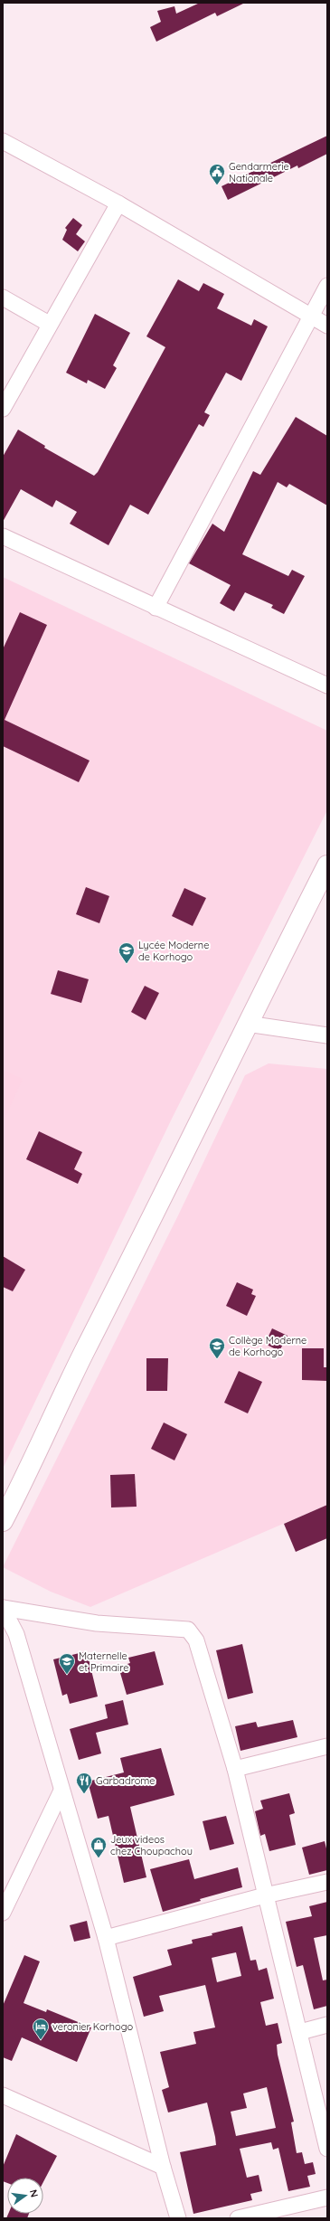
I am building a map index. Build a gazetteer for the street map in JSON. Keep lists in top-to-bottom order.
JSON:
{
  "places": {
    "public building": ["Gendarmerie Nationale"],
    "school or university": ["Lycée Moderne de Korhogo", "Collège Moderne de Korhogo", "Maternelle et Primaire"],
    "restaurant": ["Garbadrome"],
    "shop": ["Jeux videos chez Choupachou"],
    "hotel": ["veronier Korhogo"]
  },
  "north": "right"
}
